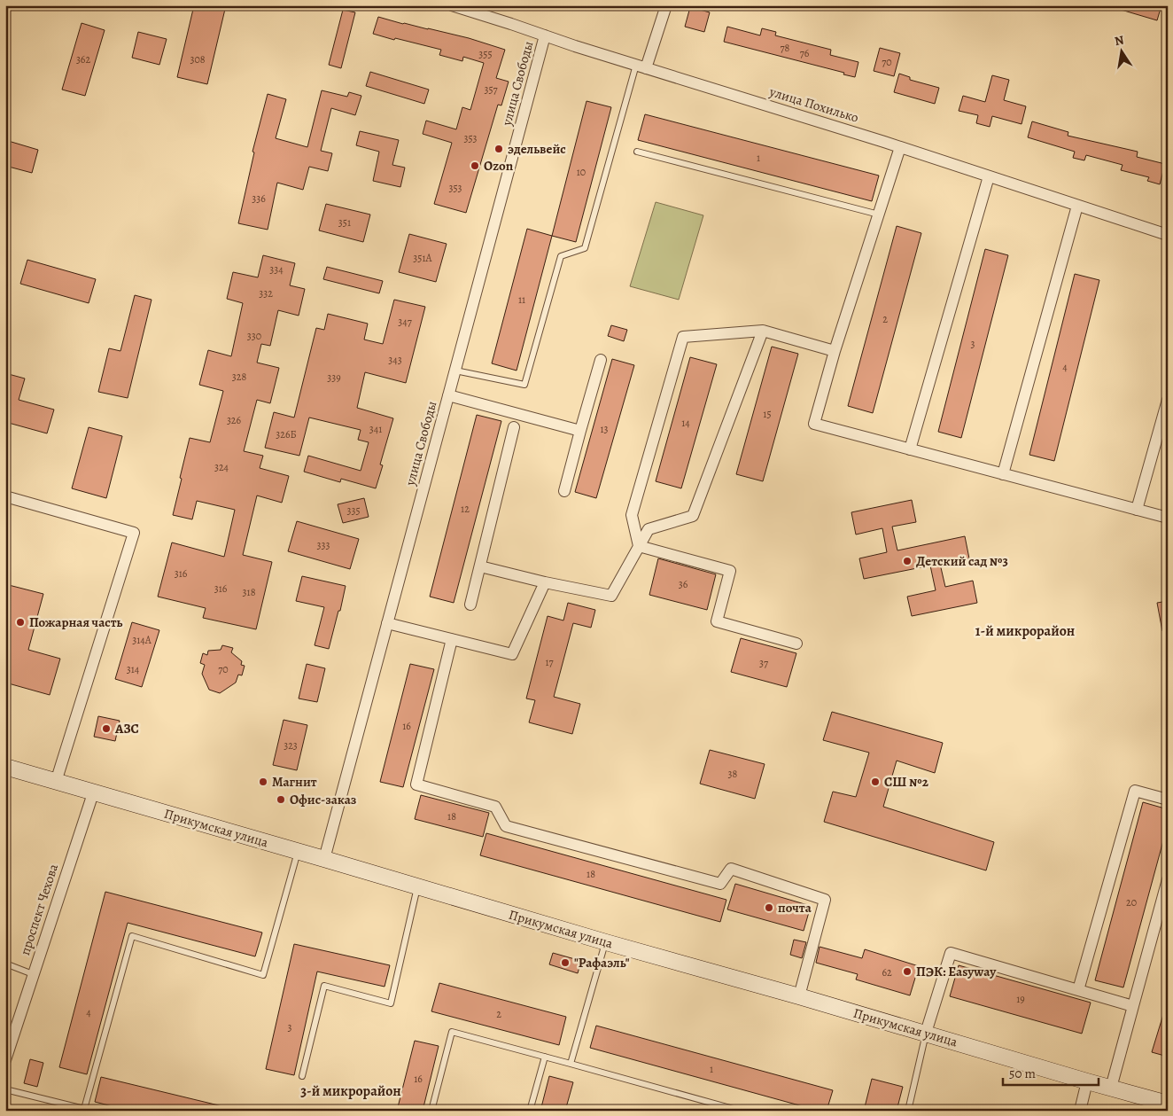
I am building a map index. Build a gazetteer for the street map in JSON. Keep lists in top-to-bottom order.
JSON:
{
  "streets": {
    "main road": ["Прикумская улица"],
    "street": ["улица Свободы", "улица Похилько", "проспект Чехова"]
  },
  "crossings": [
    ["улица Свободы", "улица Похилько"],
    ["улица Свободы", "Прикумская улица"],
    ["Прикумская улица", "проспект Чехова"]
  ],
  "districts": ["1-й микрорайон", "3-й микрорайон"],
  "places": [
    "эдельвейс",
    "Ozon",
    "Детский сад №3",
    "Пожарная часть",
    "АЗС",
    "Магнит",
    "СШ №2",
    "Офис-заказ",
    "почта",
    "\"Рафаэль\"",
    "ПЭК: Easyway"
  ],
  "house_numbers": [
    "78",
    "76",
    "355",
    "362",
    "308",
    "70",
    "357",
    "353",
    "1",
    "10",
    "353",
    "336",
    "351",
    "351А",
    "334",
    "332",
    "11",
    "2",
    "347",
    "330",
    "3",
    "343",
    "4",
    "328",
    "339",
    "15",
    "326",
    "14",
    "341",
    "13",
    "326Б",
    "324",
    "12",
    "335",
    "333",
    "316",
    "36",
    "316",
    "318",
    "314А",
    "17",
    "37",
    "314",
    "70",
    "16",
    "323",
    "38",
    "18",
    "18",
    "20",
    "62",
    "19",
    "4",
    "2",
    "3",
    "1",
    "16"
  ],
  "scale_bar": "50 m",
  "north": "top"
}
